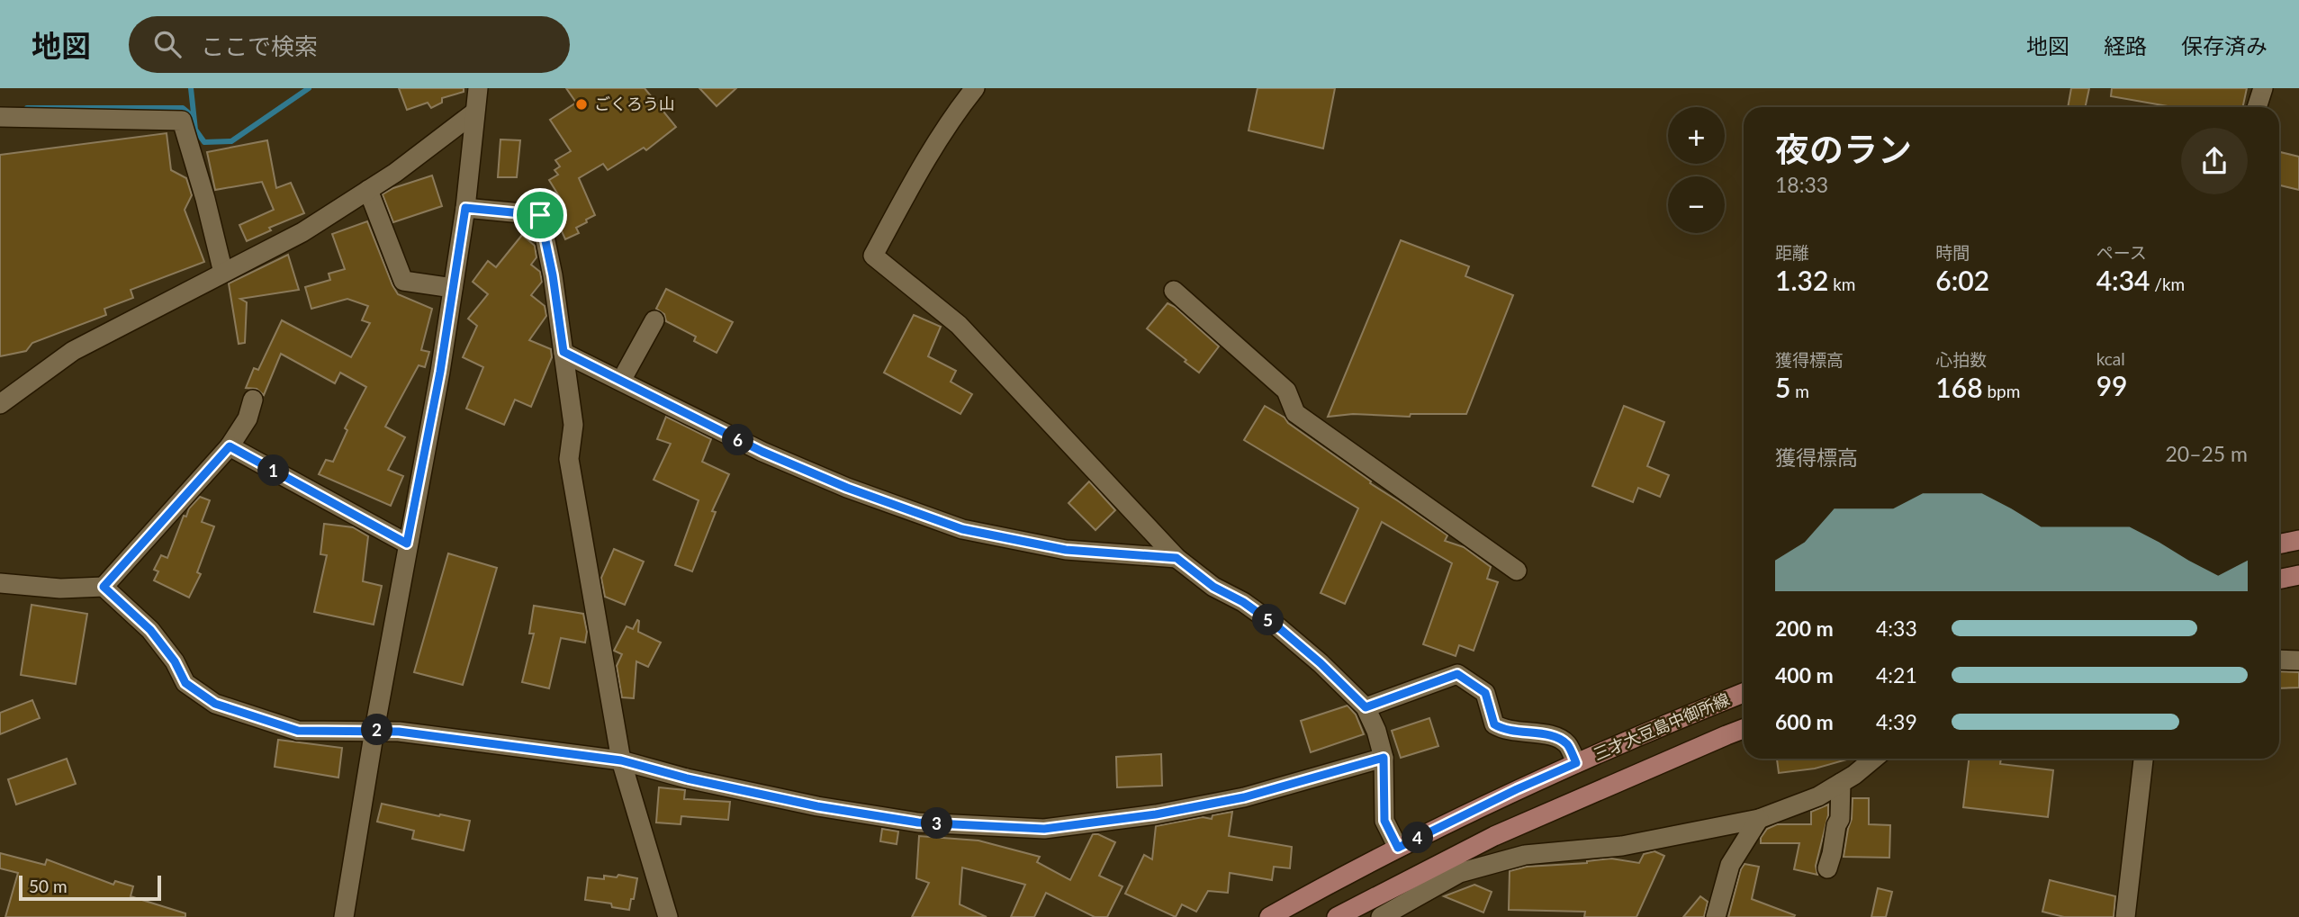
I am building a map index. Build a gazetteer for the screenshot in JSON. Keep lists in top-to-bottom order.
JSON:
{
  "streets": {
    "main road": ["三才大豆島中御所線"]
  },
  "places": ["ごくろう山"],
  "scale_bar": "50 m",
  "page": {
    "header": "地図",
    "search": "ここで検索",
    "nav": ["地図", "経路", "保存済み"],
    "map_buttons": ["+", "−"],
    "heading": ["夜のラン", "18:33"],
    "stats": [
      ["距離", "1.32 km"],
      ["時間", "6:02"],
      ["ペース", "4:34 /km"],
      ["獲得標高", "5 m"],
      ["心拍数", "168 bpm"],
      ["kcal", "99"]
    ],
    "pins": [
      "6",
      "1",
      "5",
      "2",
      "3",
      "4"
    ],
    "chart": ["獲得標高", "20–25 m"],
    "list": [
      {
        "name": "200 m",
        "note": "4:33"
      },
      {
        "name": "400 m",
        "note": "4:21"
      },
      {
        "name": "600 m",
        "note": "4:39"
      }
    ],
    "scale": "50 m"
  }
}
